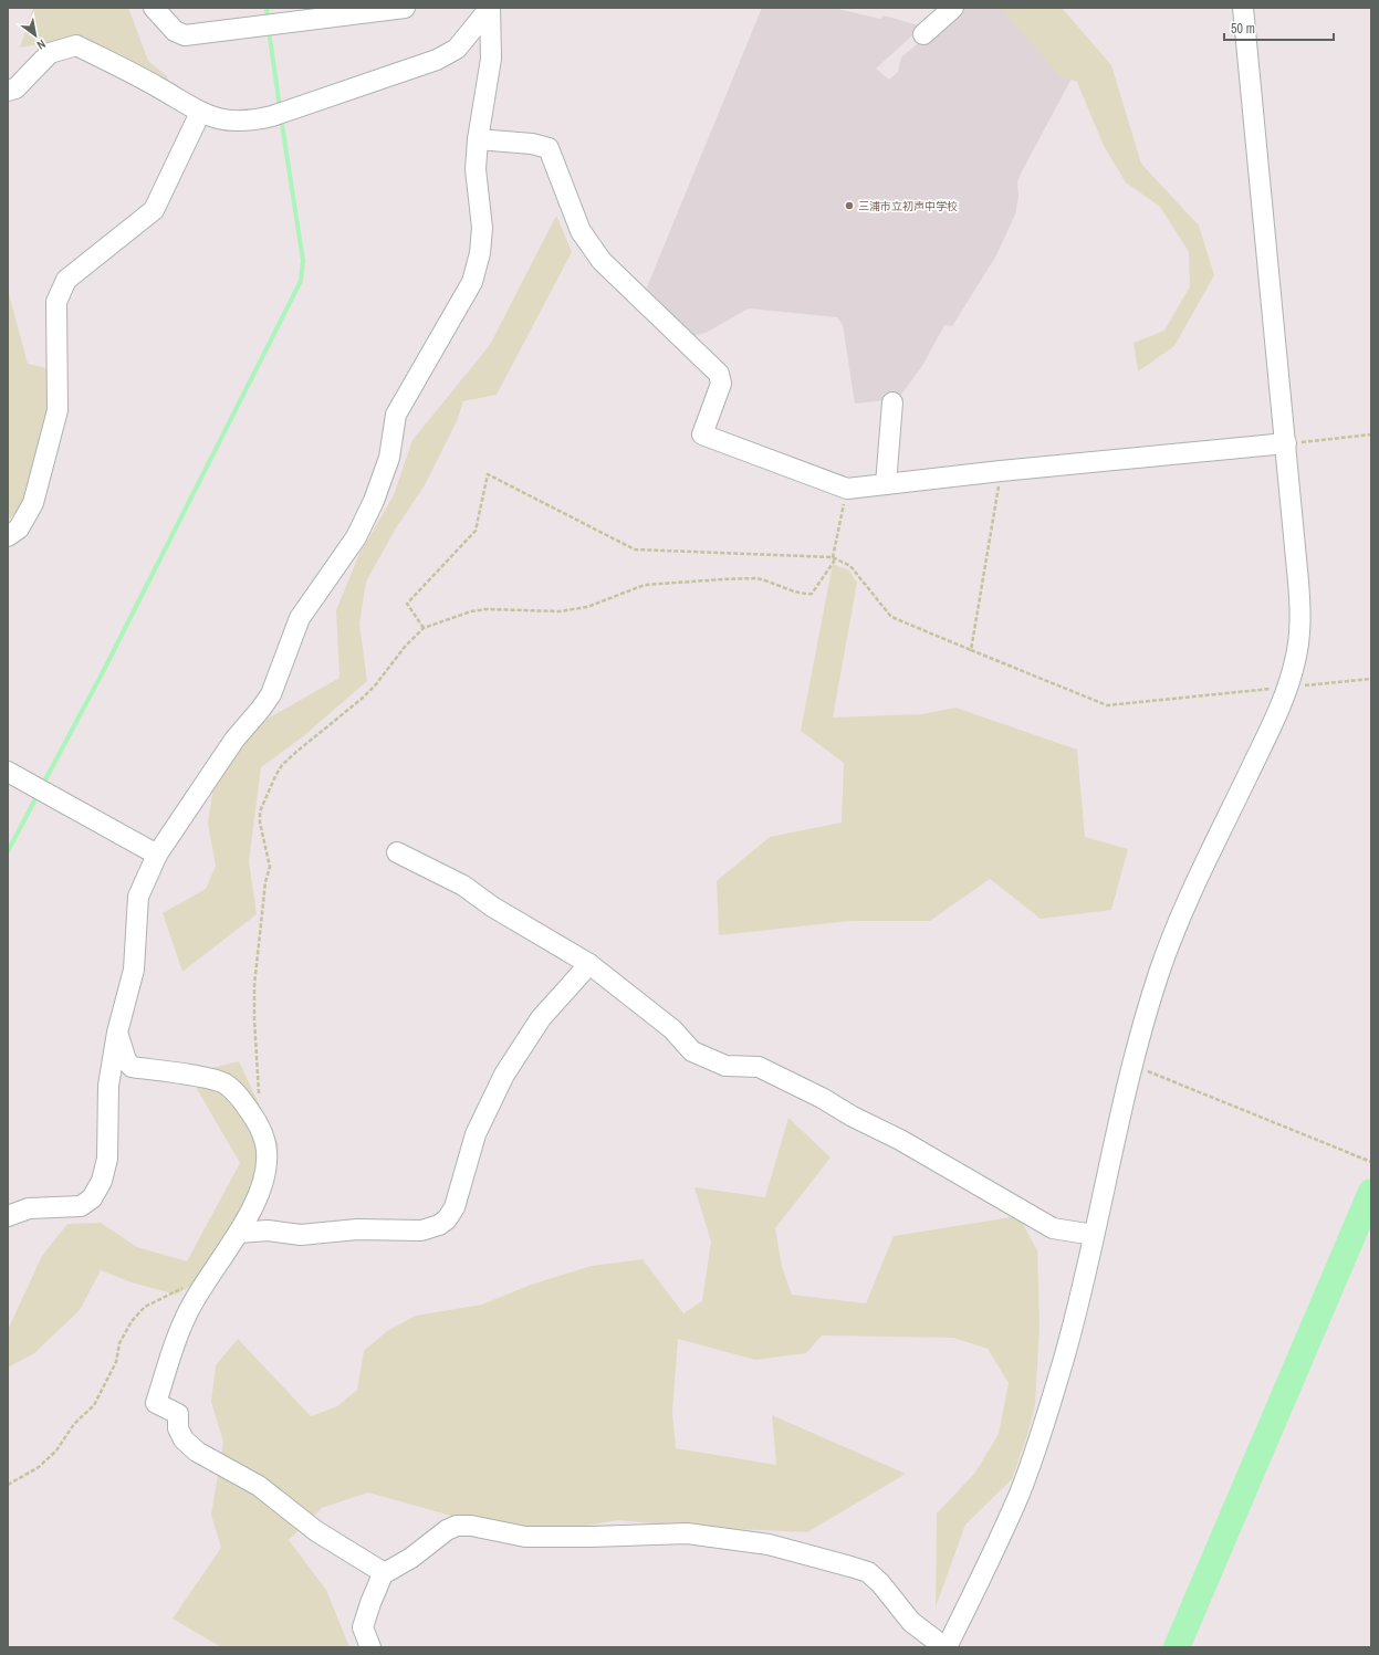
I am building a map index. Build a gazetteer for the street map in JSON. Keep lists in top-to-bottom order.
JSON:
{
  "places": ["三浦市立初声中学校"],
  "scale_bar": "50 m",
  "north": "bottom right"
}
